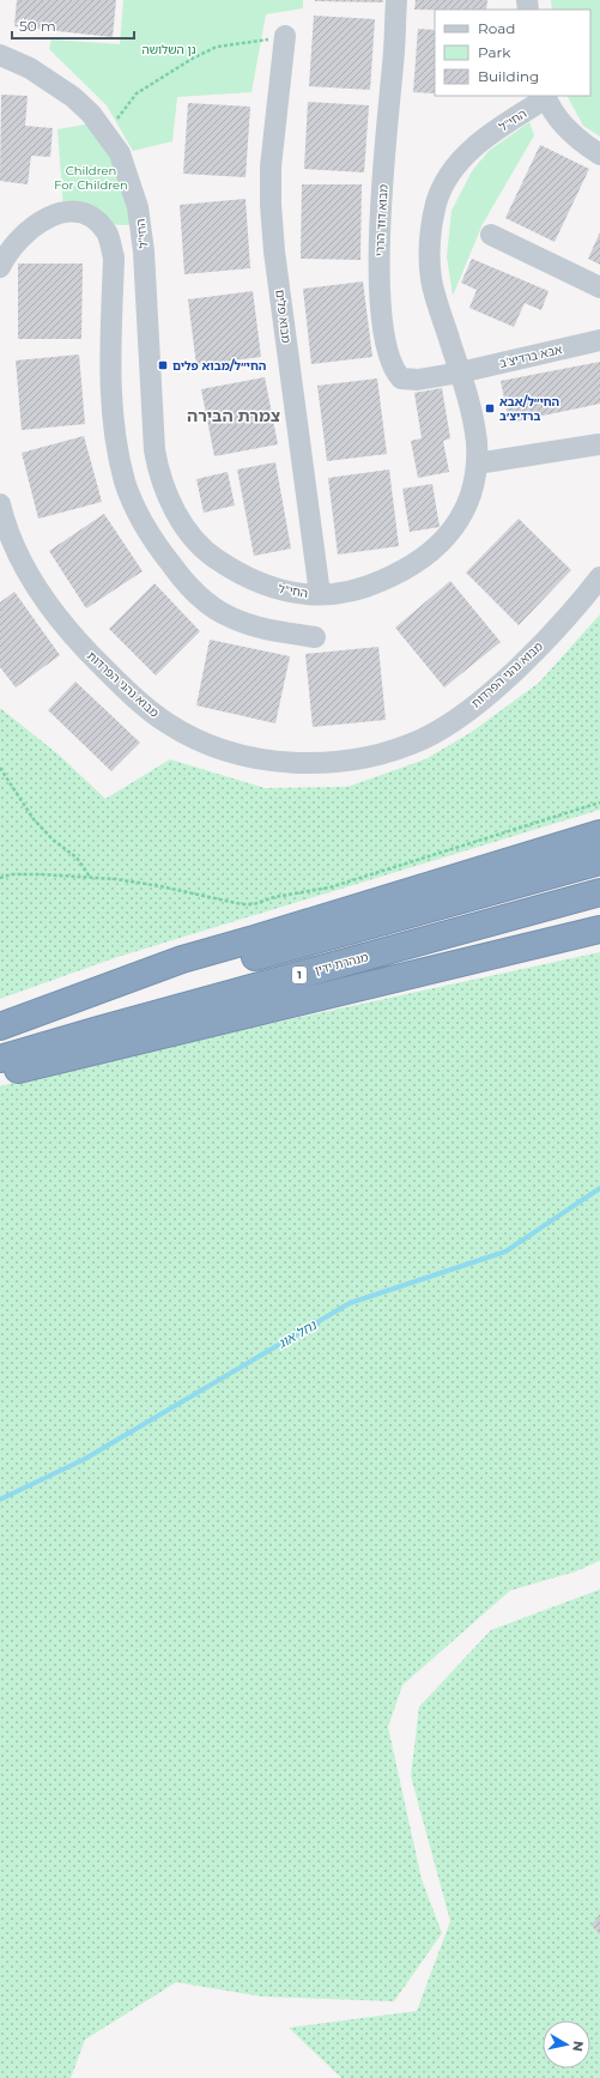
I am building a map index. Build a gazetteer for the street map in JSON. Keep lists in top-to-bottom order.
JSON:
{
  "streets": {
    "highway": ["מנהרת ידין", "1"],
    "street": [
      "החי\"ל",
      "מבוא דוד הררי",
      "מבוא פלים",
      "אבא ברדיצ'ב",
      "מבוא נהגי הפרדות"
    ]
  },
  "crossings": [
    ["החי\"ל", "מבוא דוד הררי"],
    ["החי\"ל", "מבוא פלים"],
    ["החי\"ל", "אבא ברדיצ'ב"],
    ["מבוא דוד הררי", "אבא ברדיצ'ב"]
  ],
  "districts": ["צמרת הבירה"],
  "water": ["נחל אוג"],
  "parks": ["גן השלושה", "Children For Children"],
  "places": {
    "transit": ["החי״ל/מבוא פלים", "החי״ל/אבא ברדיצ׳ב"]
  },
  "legend": ["Road", "Park", "Building"],
  "scale_bar": "50 m",
  "north": "right"
}
